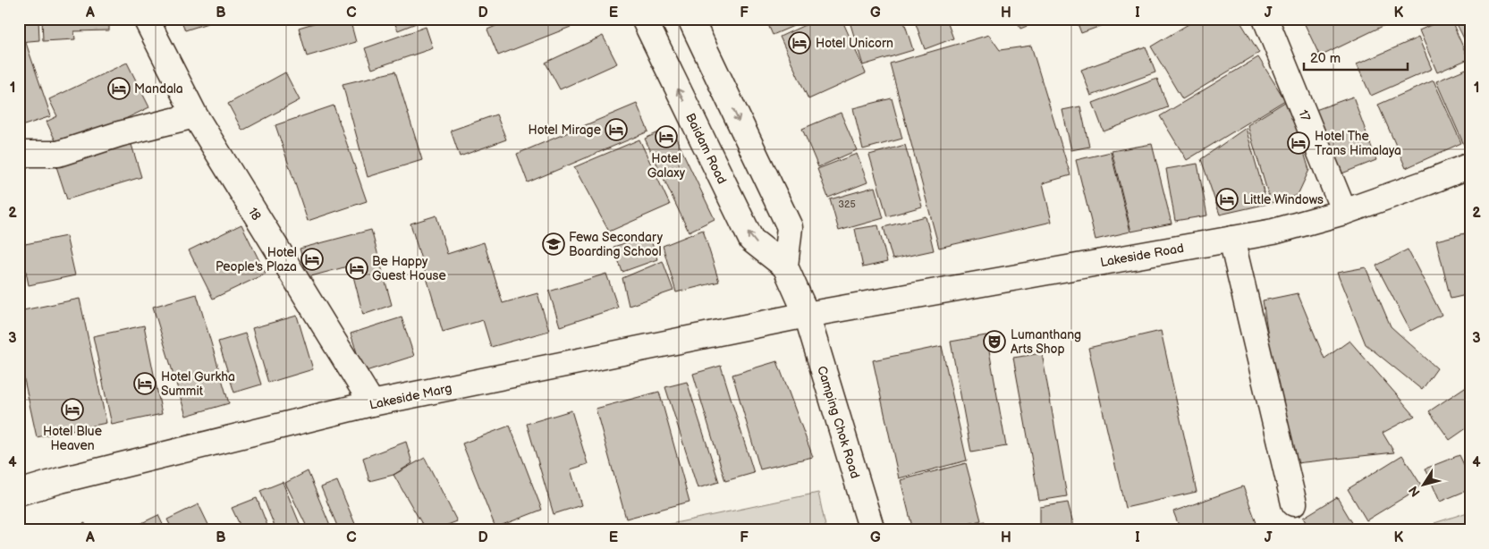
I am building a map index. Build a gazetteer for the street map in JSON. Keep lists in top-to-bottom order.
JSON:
{
  "streets": {
    "main road": [
      "17",
      "Baidam Road",
      "18",
      "Lakeside Road",
      "Lakeside Marg",
      "Camping Chok Road"
    ]
  },
  "crossings": [
    ["17", "Lakeside Road"],
    ["Baidam Road", "Lakeside Road"],
    ["Baidam Road", "Lakeside Marg"],
    ["Baidam Road", "Camping Chok Road"],
    ["18", "Lakeside Marg"],
    ["Lakeside Road", "Lakeside Marg"],
    ["Lakeside Road", "Camping Chok Road"],
    ["Lakeside Marg", "Camping Chok Road"]
  ],
  "places": {
    "hotel": [
      "Hotel Unicorn",
      "Mandala",
      "Hotel Mirage",
      "Hotel Galaxy",
      "Hotel The Trans Himalaya",
      "Little Windows",
      "Hotel People's Plaza",
      "Be Happy Guest House",
      "Hotel Gurkha Summit",
      "Hotel Blue Heaven"
    ],
    "school or university": ["Fewa Secondary Boarding School"],
    "theatre": ["Lumanthang Arts Shop"]
  },
  "house_numbers": ["325"],
  "scale_bar": "20 m",
  "north": "bottom left",
  "grid": {
    "columns": [
      "A",
      "B",
      "C",
      "D",
      "E",
      "F",
      "G",
      "H",
      "I",
      "J",
      "K"
    ],
    "rows": [
      "1",
      "2",
      "3",
      "4"
    ]
  }
}
